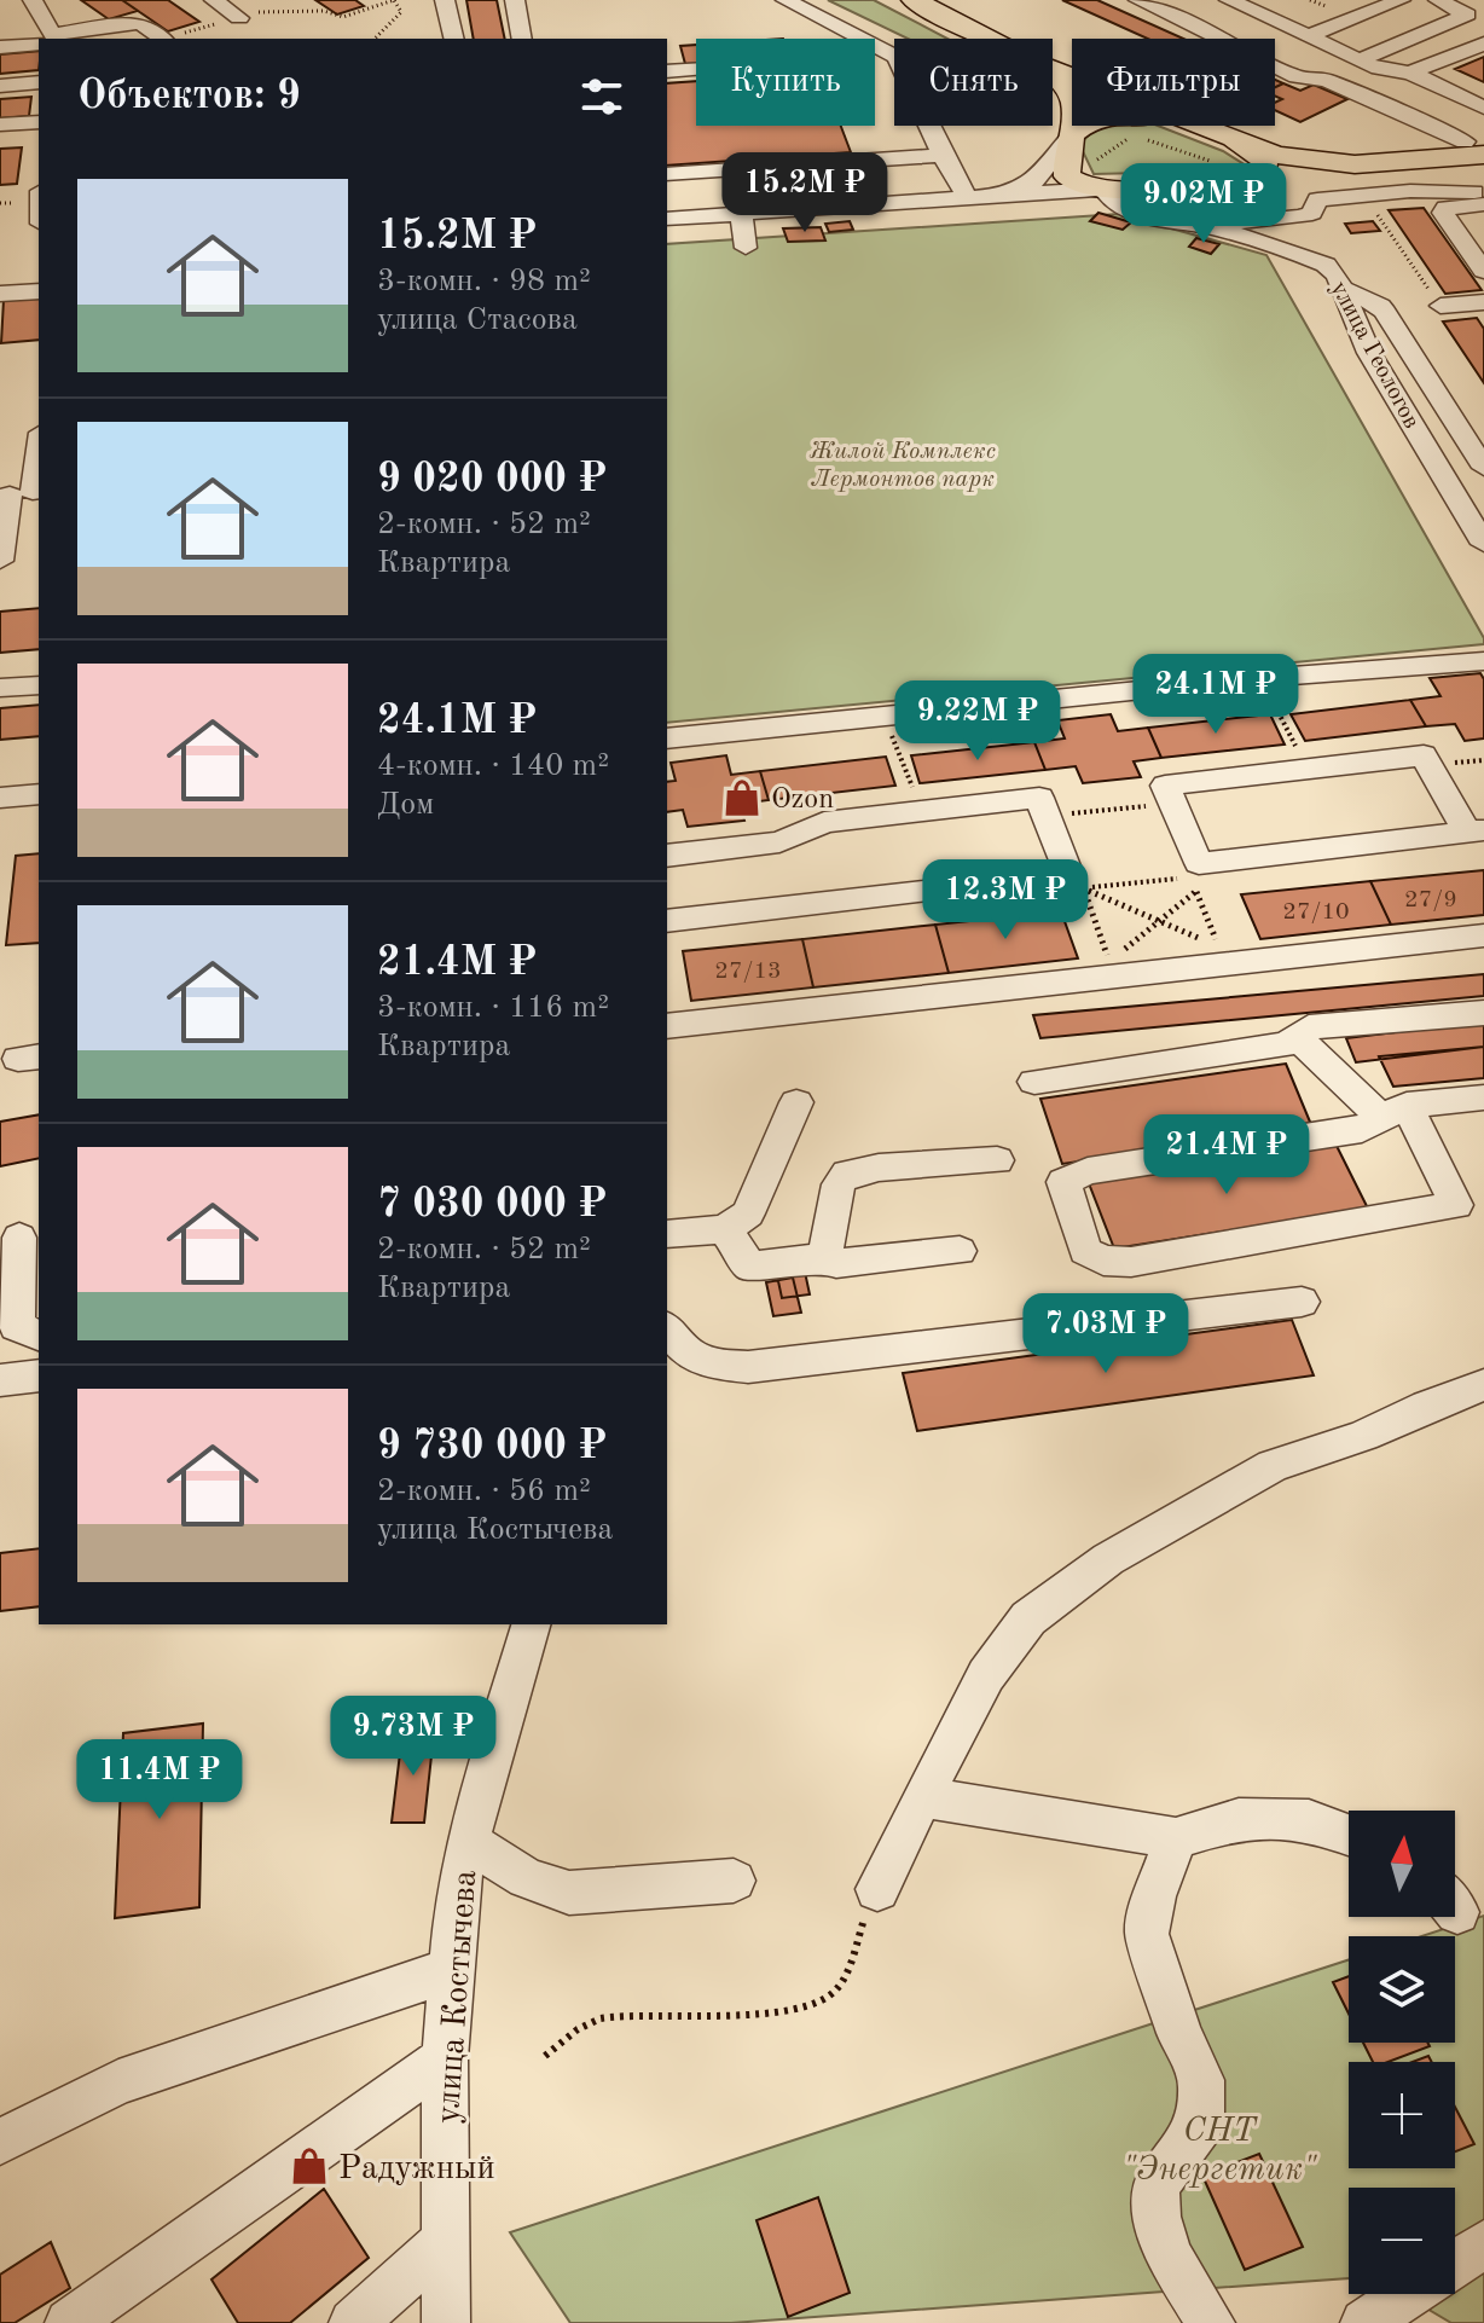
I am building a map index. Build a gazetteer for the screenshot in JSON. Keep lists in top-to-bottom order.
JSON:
{
  "streets": {
    "street": ["улица Геологов", "улица Костычева"]
  },
  "parks": ["Жилой Комплекс Лермонтов парк", "СНТ \"Энергетик\""],
  "places": {
    "shop": ["Ozon", "Радужный"]
  },
  "house_numbers": ["27/9", "27/10", "27/13"],
  "north": "top",
  "page": {
    "chip": ["Купить", "Снять", "Фильтры"],
    "heading": "Объектов: 9",
    "price": [
      "15.2M ₽",
      "9.02M ₽",
      "24.1M ₽",
      "9.22M ₽",
      "12.3M ₽",
      "21.4M ₽",
      "7.03M ₽",
      "9.73M ₽",
      "11.4M ₽"
    ],
    "list": [
      {
        "name": "15.2M ₽",
        "note": "3-комн. · 98 m² · улица Стасова"
      },
      {
        "name": "9 020 000 ₽",
        "note": "2-комн. · 52 m² · Квартира"
      },
      {
        "name": "24.1M ₽",
        "note": "4-комн. · 140 m² · Дом"
      },
      {
        "name": "21.4M ₽",
        "note": "3-комн. · 116 m² · Квартира"
      },
      {
        "name": "7 030 000 ₽",
        "note": "2-комн. · 52 m² · Квартира"
      },
      {
        "name": "9 730 000 ₽",
        "note": "2-комн. · 56 m² · улица Костычева"
      }
    ],
    "map_buttons": ["+", "−"]
  }
}
